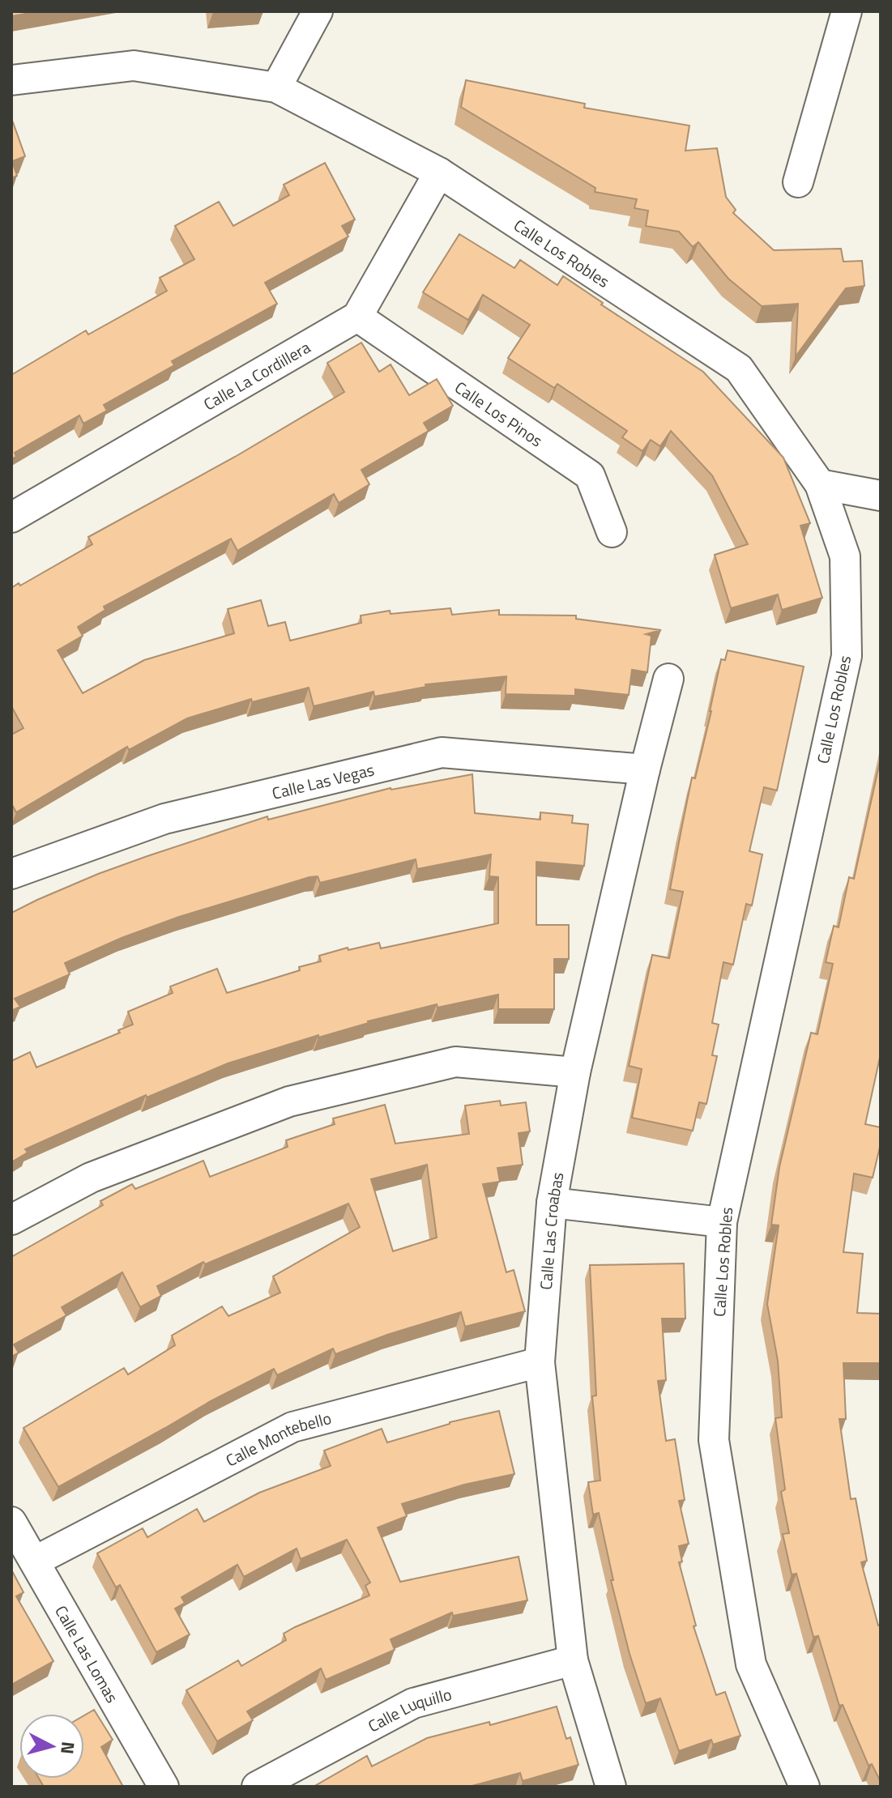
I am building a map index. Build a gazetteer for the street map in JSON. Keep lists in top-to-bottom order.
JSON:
{
  "streets": {
    "street": [
      "Calle Los Robles",
      "Calle La Cordillera",
      "Calle Los Pinos",
      "Calle Las Vegas",
      "Calle Las Croabas",
      "Calle Montebello",
      "Calle Las Lomas",
      "Calle Luquillo"
    ]
  },
  "crossings": [
    ["Calle La Cordillera", "Calle Los Pinos"],
    ["Calle Las Vegas", "Calle Las Croabas"],
    ["Calle Las Croabas", "Calle Montebello"],
    ["Calle Las Croabas", "Calle Luquillo"],
    ["Calle Montebello", "Calle Las Lomas"]
  ],
  "north": "right"
}
